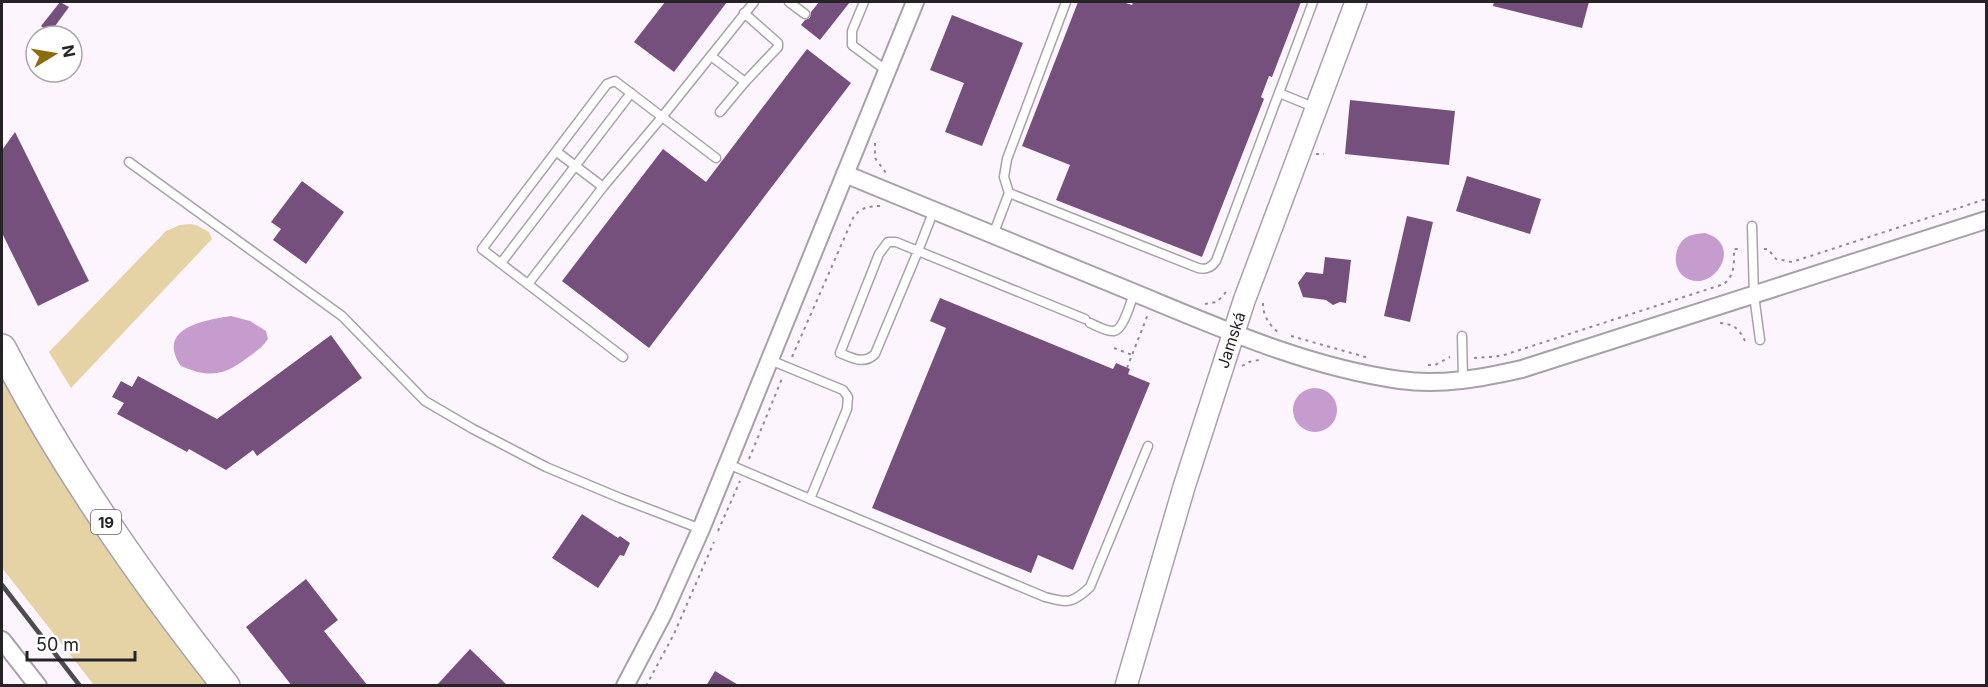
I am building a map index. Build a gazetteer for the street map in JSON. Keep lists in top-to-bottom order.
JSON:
{
  "streets": {
    "main road": ["19"],
    "street": ["Jamská"]
  },
  "scale_bar": "50 m",
  "north": "right"
}
